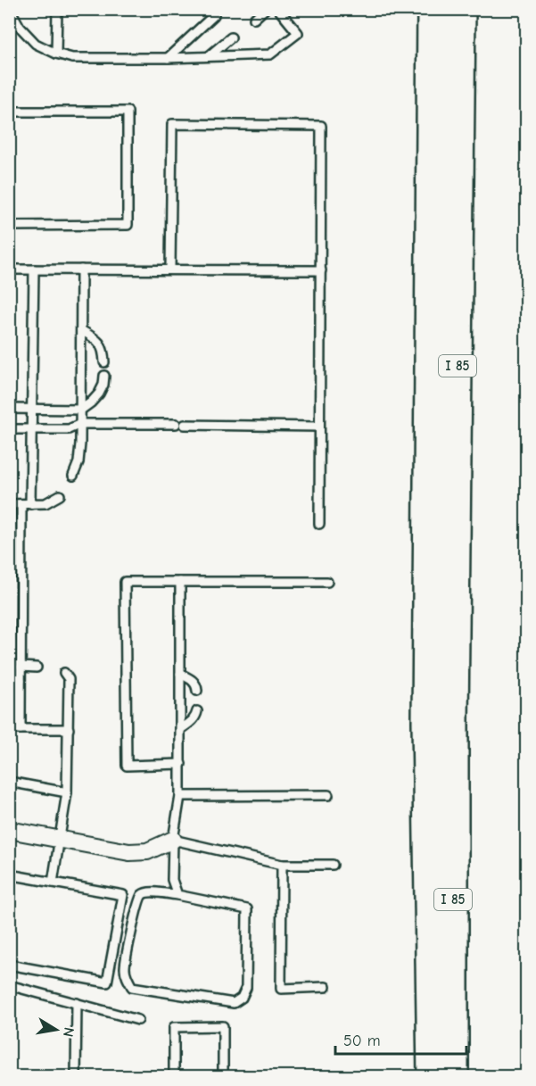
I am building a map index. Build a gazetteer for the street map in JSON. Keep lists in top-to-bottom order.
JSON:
{
  "streets": {
    "highway": ["I 85"]
  },
  "scale_bar": "50 m",
  "north": "right"
}
